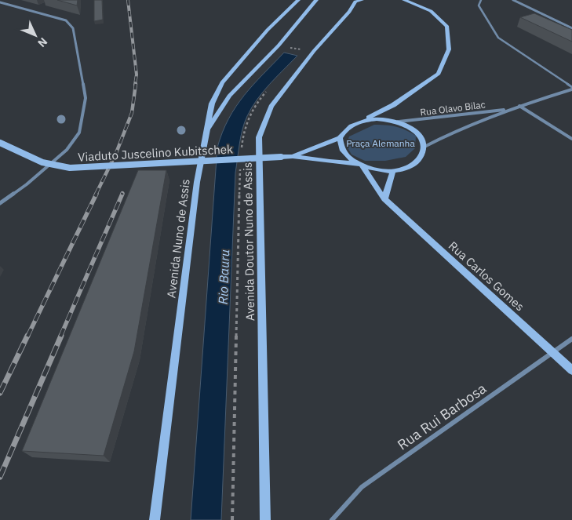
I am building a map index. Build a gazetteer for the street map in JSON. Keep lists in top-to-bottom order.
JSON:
{
  "streets": {
    "main road": [
      "Viaduto Juscelino Kubitschek",
      "Avenida Nuno de Assis",
      "Avenida Doutor Nuno de Assis",
      "Rua Carlos Gomes"
    ],
    "street": ["Rua Olavo Bilac", "Rua Rui Barbosa"]
  },
  "crossings": [
    ["Rua Olavo Bilac", "Viaduto Juscelino Kubitschek"],
    ["Rua Olavo Bilac", "Rua Carlos Gomes"],
    ["Viaduto Juscelino Kubitschek", "Rua Carlos Gomes"],
    ["Rua Carlos Gomes", "Rua Rui Barbosa"]
  ],
  "water": ["Rio Bauru"],
  "parks": ["Praça Alemanha"],
  "north": "bottom right"
}
